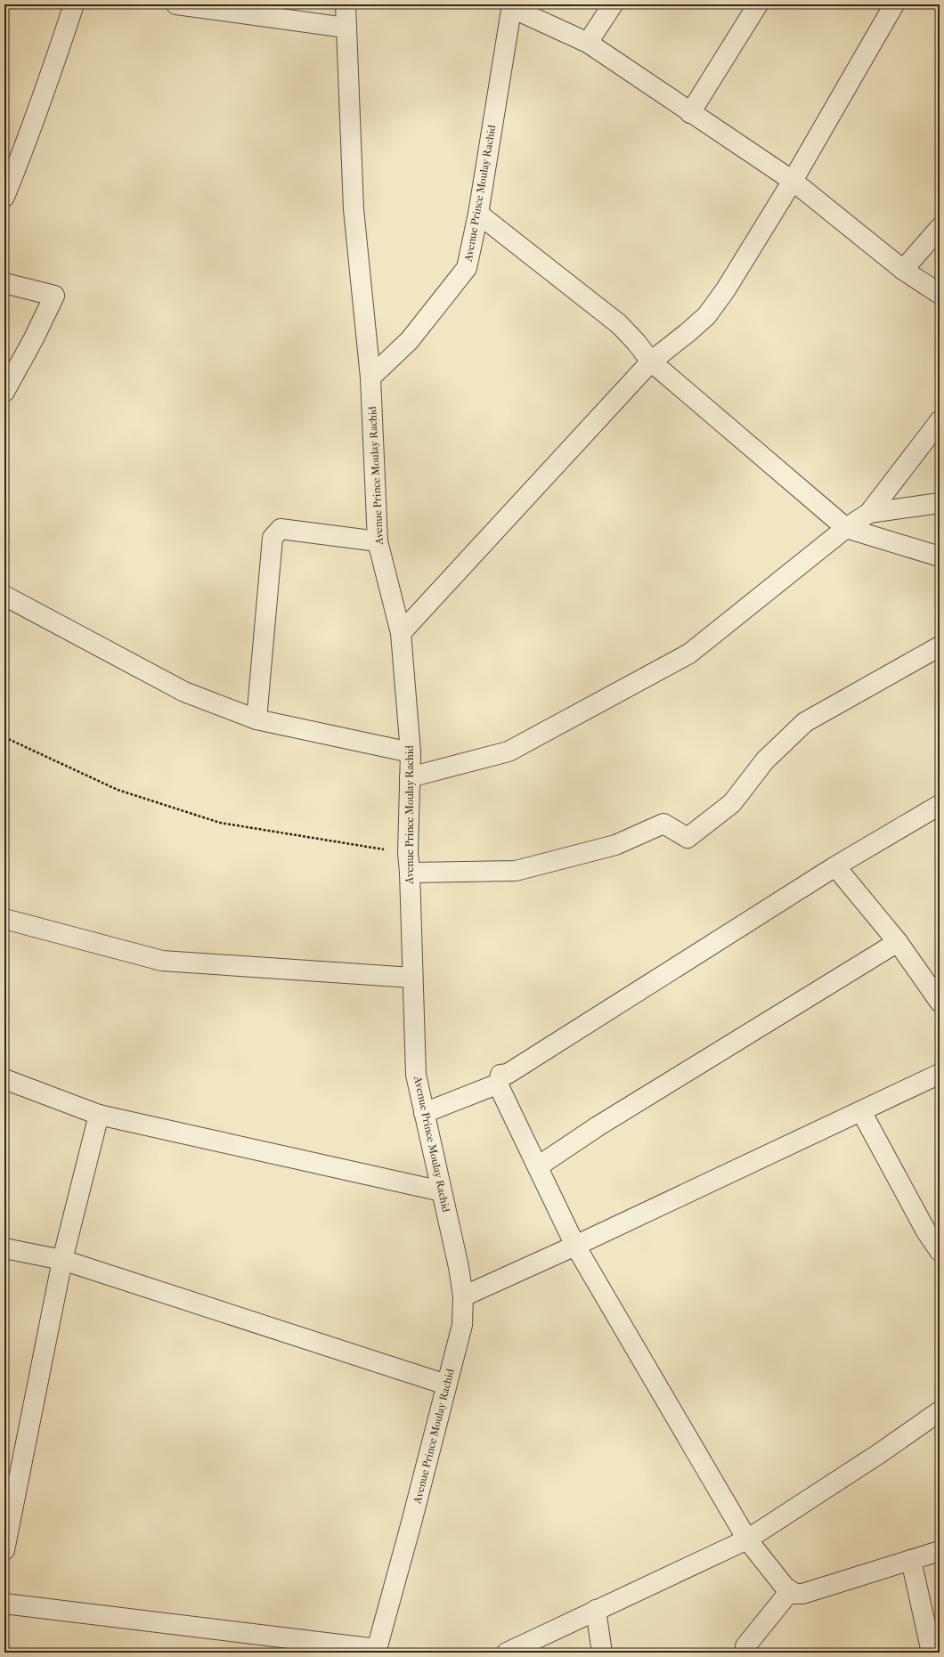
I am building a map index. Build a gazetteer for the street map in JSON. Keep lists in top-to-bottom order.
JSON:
{
  "streets": {
    "street": ["Avenue Prince Moulay Rachid"]
  }
}
